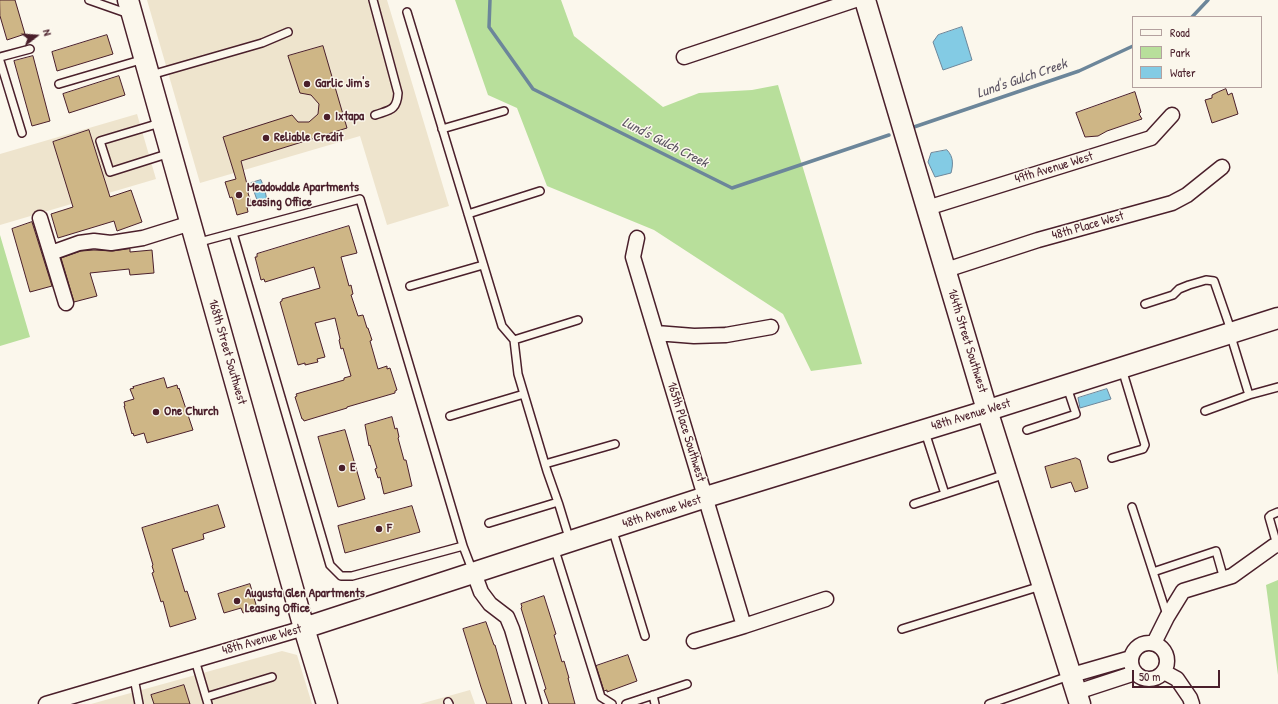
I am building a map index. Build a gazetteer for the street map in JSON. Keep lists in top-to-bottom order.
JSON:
{
  "streets": {
    "street": [
      "49th Avenue West",
      "48th Place West",
      "164th Street Southwest",
      "168th Street Southwest",
      "48th Avenue West",
      "165th Place Southwest"
    ]
  },
  "crossings": [
    ["49th Avenue West", "164th Street Southwest"],
    ["48th Place West", "164th Street Southwest"],
    ["164th Street Southwest", "48th Avenue West"],
    ["168th Street Southwest", "48th Avenue West"],
    ["48th Avenue West", "165th Place Southwest"]
  ],
  "water": ["Lund's Gulch Creek"],
  "places": [
    "Garlic Jim's",
    "Ixtapa",
    "Reliable Credit",
    "Meadowdale Apartments Leasing Office",
    "One Church",
    "E",
    "F",
    "Augusta Glen Apartments Leasing Office"
  ],
  "legend": ["Road", "Park", "Water"],
  "scale_bar": "50 m",
  "north": "right"
}
